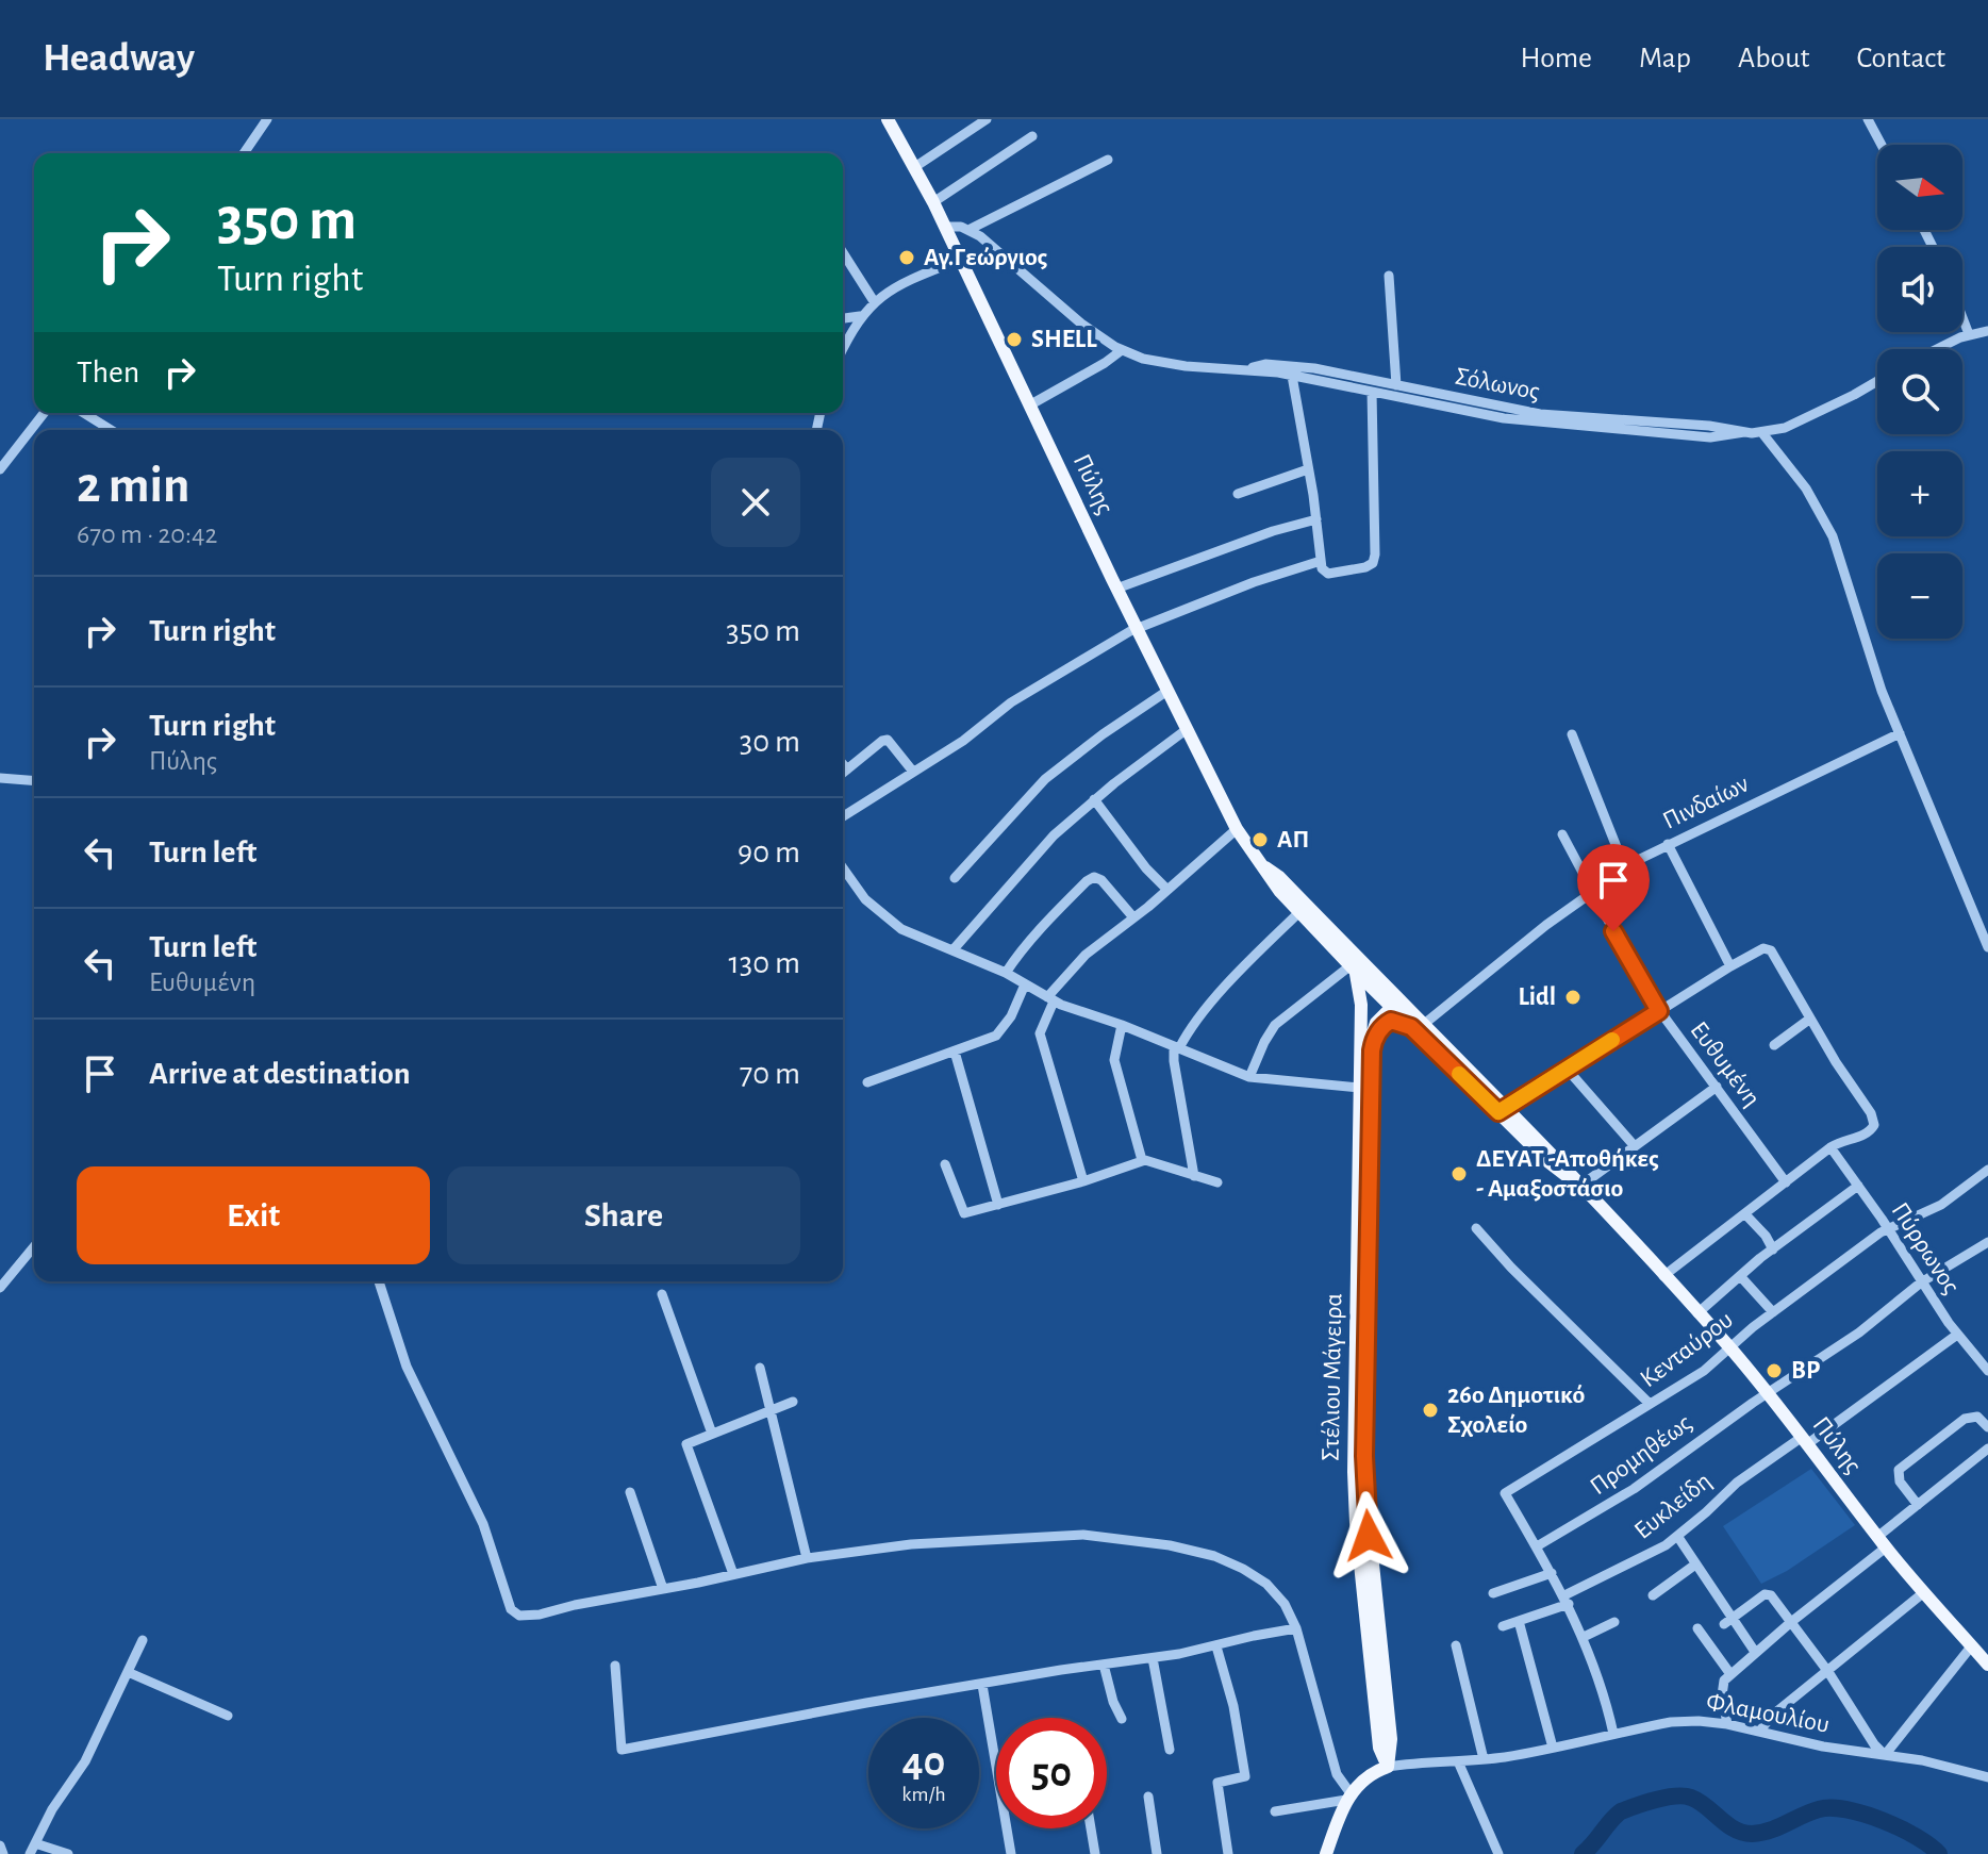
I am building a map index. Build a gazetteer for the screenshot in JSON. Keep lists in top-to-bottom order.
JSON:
{
  "streets": {
    "main road": ["Πύλης", "Στέλιου Μάγειρα"],
    "street": [
      "Σόλωνος",
      "Πινδαίων",
      "Ευθυμένη",
      "Πύρρωνος",
      "Κενταύρου",
      "Προμηθέως",
      "Ευκλείδη",
      "Φλαμουλίου"
    ]
  },
  "crossings": [
    ["Πύλης", "Πινδαίων"],
    ["Πύλης", "Κενταύρου"],
    ["Πύλης", "Στέλιου Μάγειρα"],
    ["Πύλης", "Προμηθέως"],
    ["Πύλης", "Ευκλείδη"],
    ["Πινδαίων", "Ευθυμένη"],
    ["Πύρρωνος", "Κενταύρου"],
    ["Πύρρωνος", "Προμηθέως"],
    ["Πύρρωνος", "Ευκλείδη"],
    ["Κενταύρου", "Προμηθέως"],
    ["Στέλιου Μάγειρα", "Φλαμουλίου"]
  ],
  "places": [
    "Αγ.Γεώργιος",
    "SHELL",
    "ΑΠ",
    "Lidl",
    "ΔΕΥΑΤ -Αποθήκες - Αμαξοστάσιο",
    "BP",
    "26ο Δημοτικό Σχολείο"
  ],
  "north": "right",
  "page": {
    "header": "Headway",
    "nav": [
      "Home",
      "Map",
      "About",
      "Contact"
    ],
    "map_buttons": ["+", "−"],
    "turn": ["350 m", "Turn right"],
    "then": "Then",
    "heading": ["2 min", "670 m · 20:42"],
    "list": [
      {
        "name": "Turn right",
        "value": "350 m"
      },
      {
        "name": "Turn right",
        "note": "Πύλης",
        "value": "30 m"
      },
      {
        "name": "Turn left",
        "value": "90 m"
      },
      {
        "name": "Turn left",
        "note": "Ευθυμένη",
        "value": "130 m"
      },
      {
        "name": "Arrive at destination",
        "value": "70 m"
      }
    ],
    "buttons": ["Exit", "Share"],
    "speed": "40 km/h",
    "limit": "50"
  }
}
